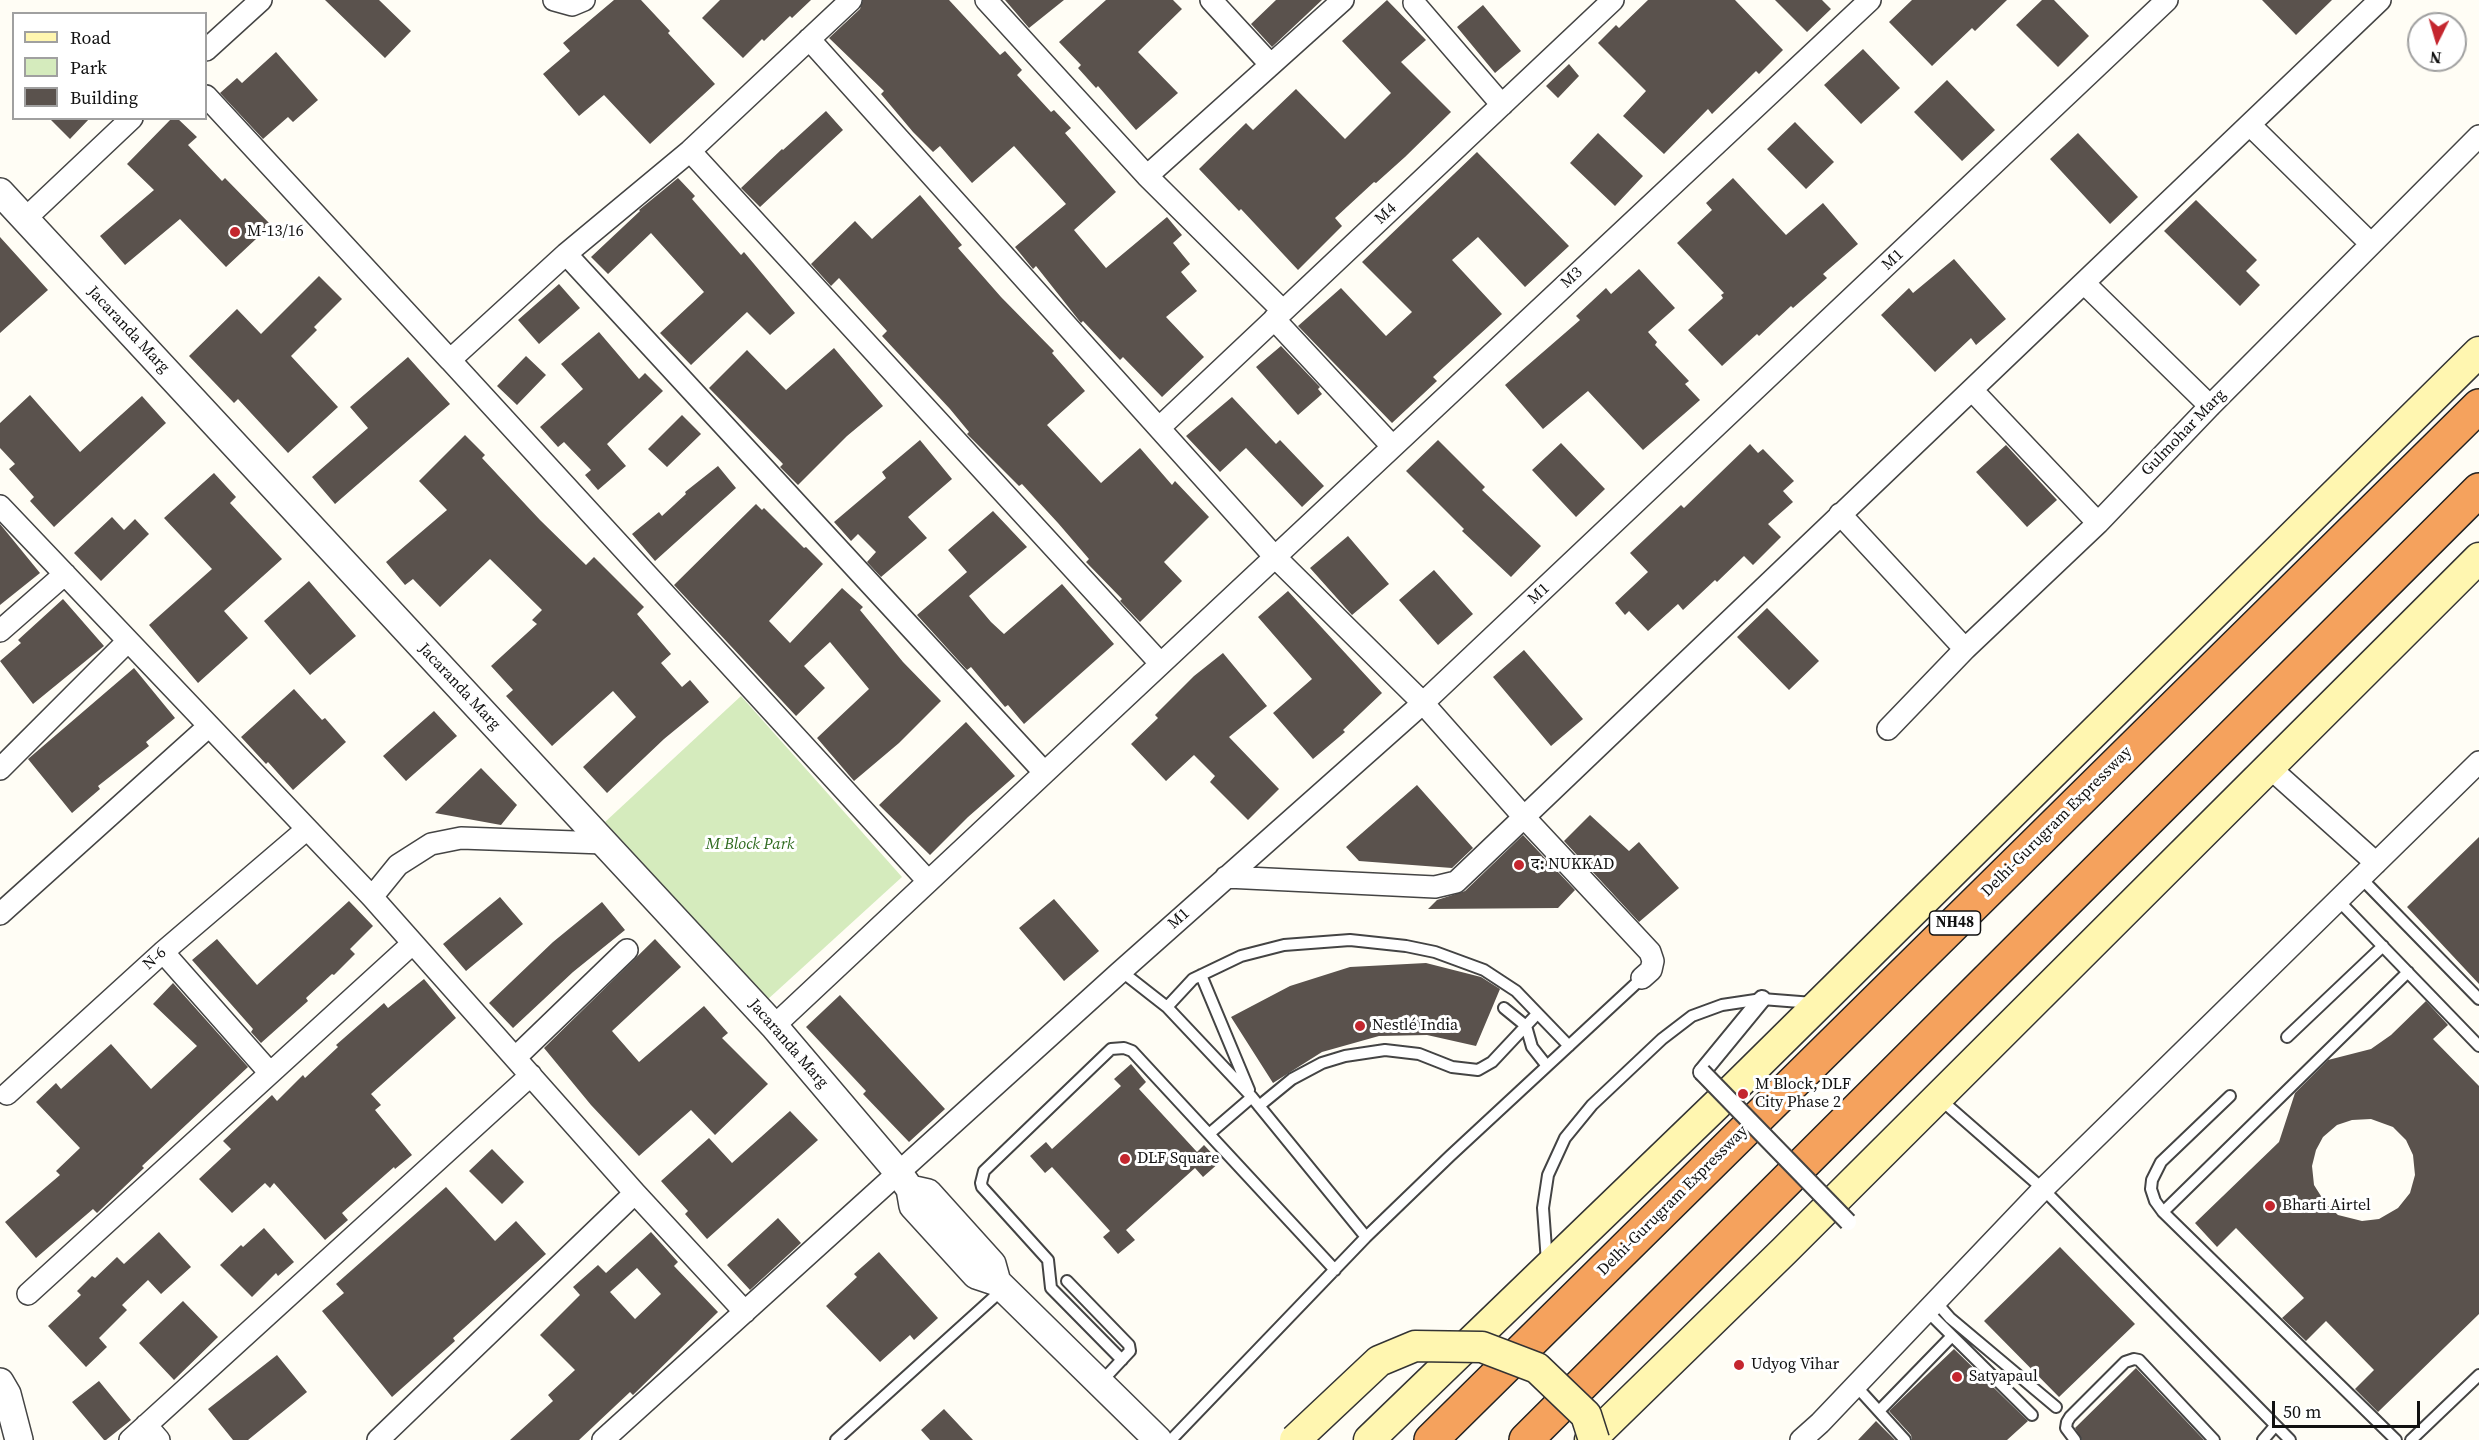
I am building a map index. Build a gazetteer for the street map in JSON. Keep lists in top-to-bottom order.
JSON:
{
  "streets": {
    "highway": ["Delhi-Gurugram Expressway", "NH48"],
    "street": [
      "M4",
      "M1",
      "M3",
      "Jacaranda Marg",
      "Gulmohar Marg",
      "N-6"
    ]
  },
  "crossings": [
    ["M1", "Jacaranda Marg"],
    ["M3", "Jacaranda Marg"]
  ],
  "parks": ["M Block Park"],
  "places": [
    "M-13/16",
    "द: NUKKAD",
    "Nestlé India",
    "M Block, DLF City Phase 2",
    "DLF Square",
    "Bharti Airtel",
    "Udyog Vihar",
    "Satyapaul"
  ],
  "legend": ["Road", "Park", "Building"],
  "scale_bar": "50 m",
  "north": "bottom"
}
